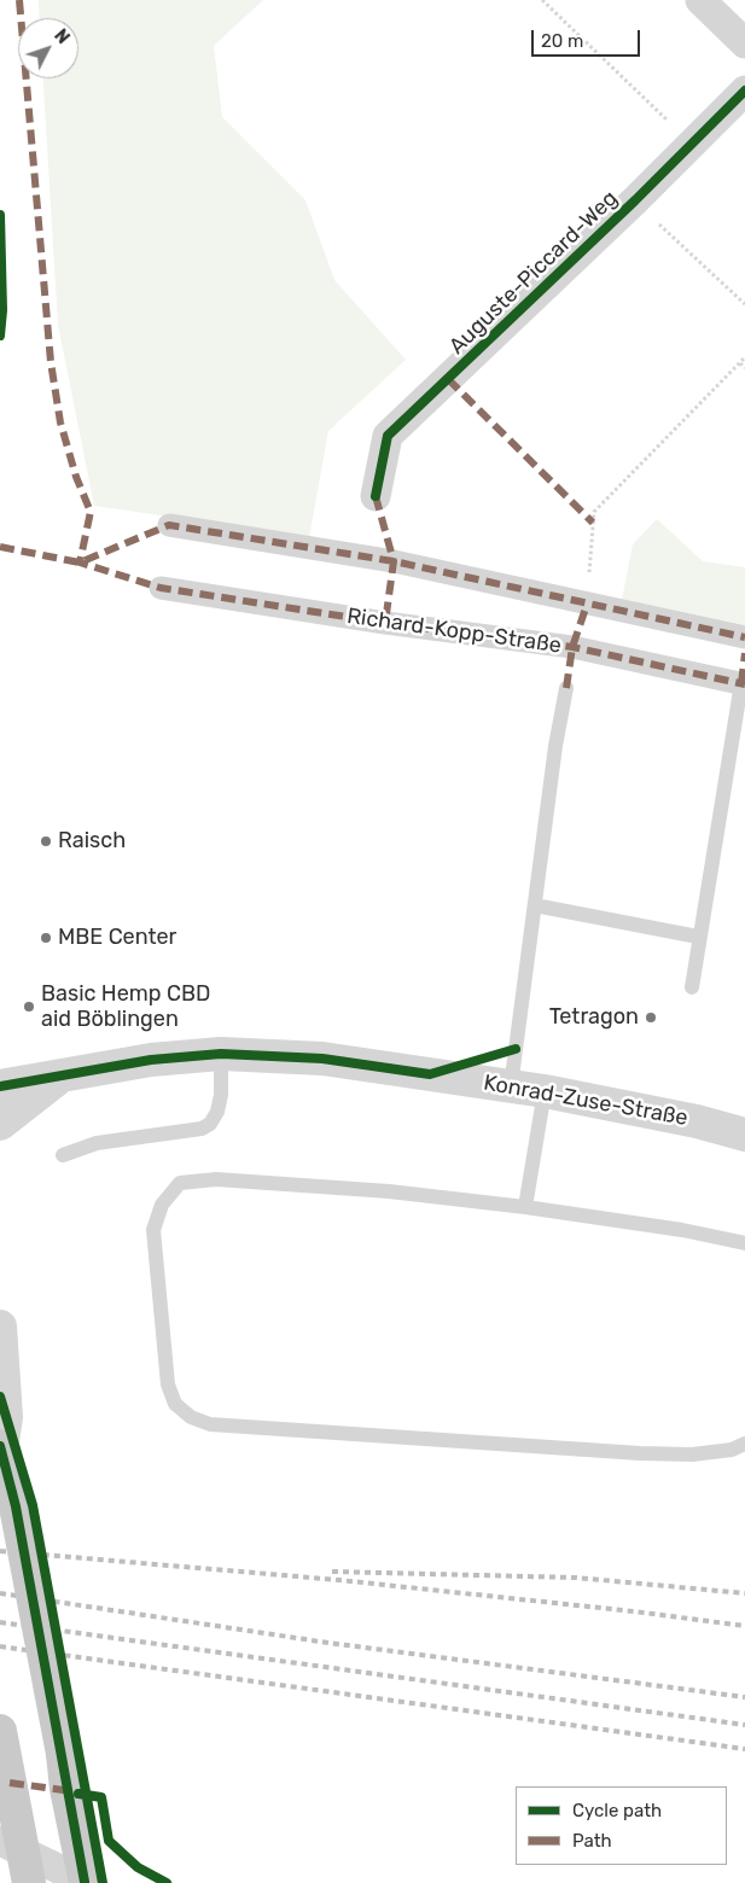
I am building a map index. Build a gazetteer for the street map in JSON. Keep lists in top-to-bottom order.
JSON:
{
  "streets": {
    "street": ["Auguste-Piccard-Weg", "Richard-Kopp-Straße", "Konrad-Zuse-Straße"]
  },
  "places": [
    "Raisch",
    "MBE Center",
    "Basic Hemp CBD aid Böblingen",
    "Tetragon"
  ],
  "legend": ["Cycle path", "Path"],
  "scale_bar": "20 m",
  "north": "top right"
}
